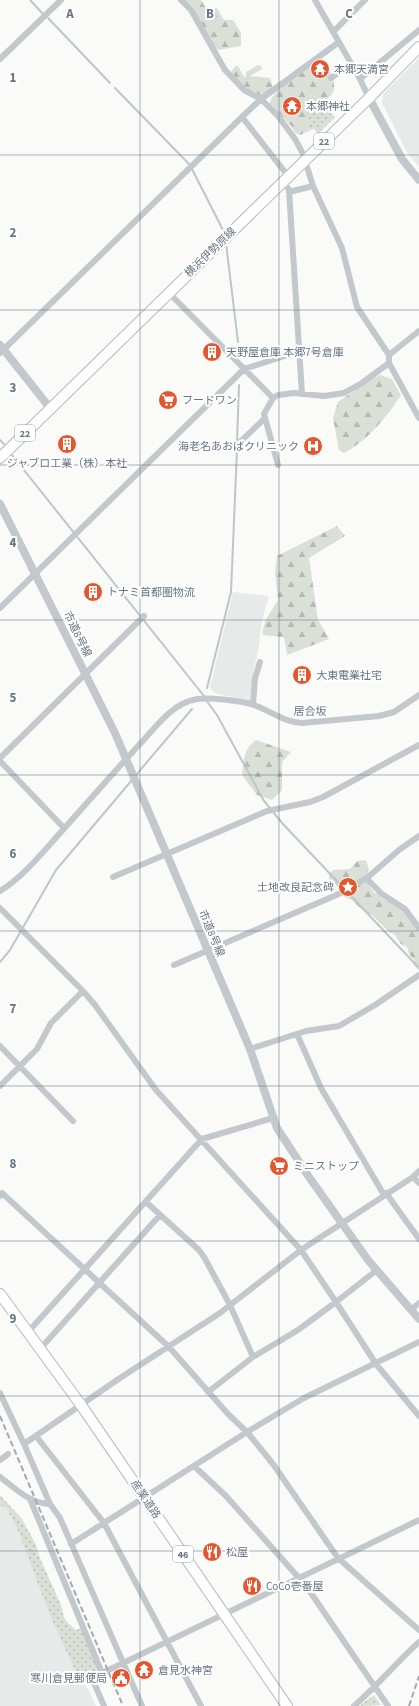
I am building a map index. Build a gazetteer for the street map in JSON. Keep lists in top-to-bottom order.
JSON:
{
  "streets": {
    "main road": [
      "22",
      "横浜伊勢原線",
      "産業道路",
      "46"
    ],
    "street": ["市道8号線", "居合坂"]
  },
  "crossings": [
    ["市道8号線", "居合坂"]
  ],
  "places": {
    "temple": ["本郷天満宮", "本郷神社", "倉見水神宮"],
    "building": [
      "天野屋倉庫 本郷7号倉庫",
      "ジャブロ工業（株）本社",
      "トナミ首都圏物流",
      "大東電業社宅"
    ],
    "supermarket": ["フードワン", "ミニストップ"],
    "hospital": ["海老名あおばクリニック"],
    "place": ["土地改良記念碑"],
    "restaurant": ["松屋", "CoCo壱番屋"],
    "public building": ["寒川倉見郵便局"]
  },
  "grid": {
    "columns": ["A", "B", "C"],
    "rows": [
      "1",
      "2",
      "3",
      "4",
      "5",
      "6",
      "7",
      "8",
      "9"
    ]
  }
}
